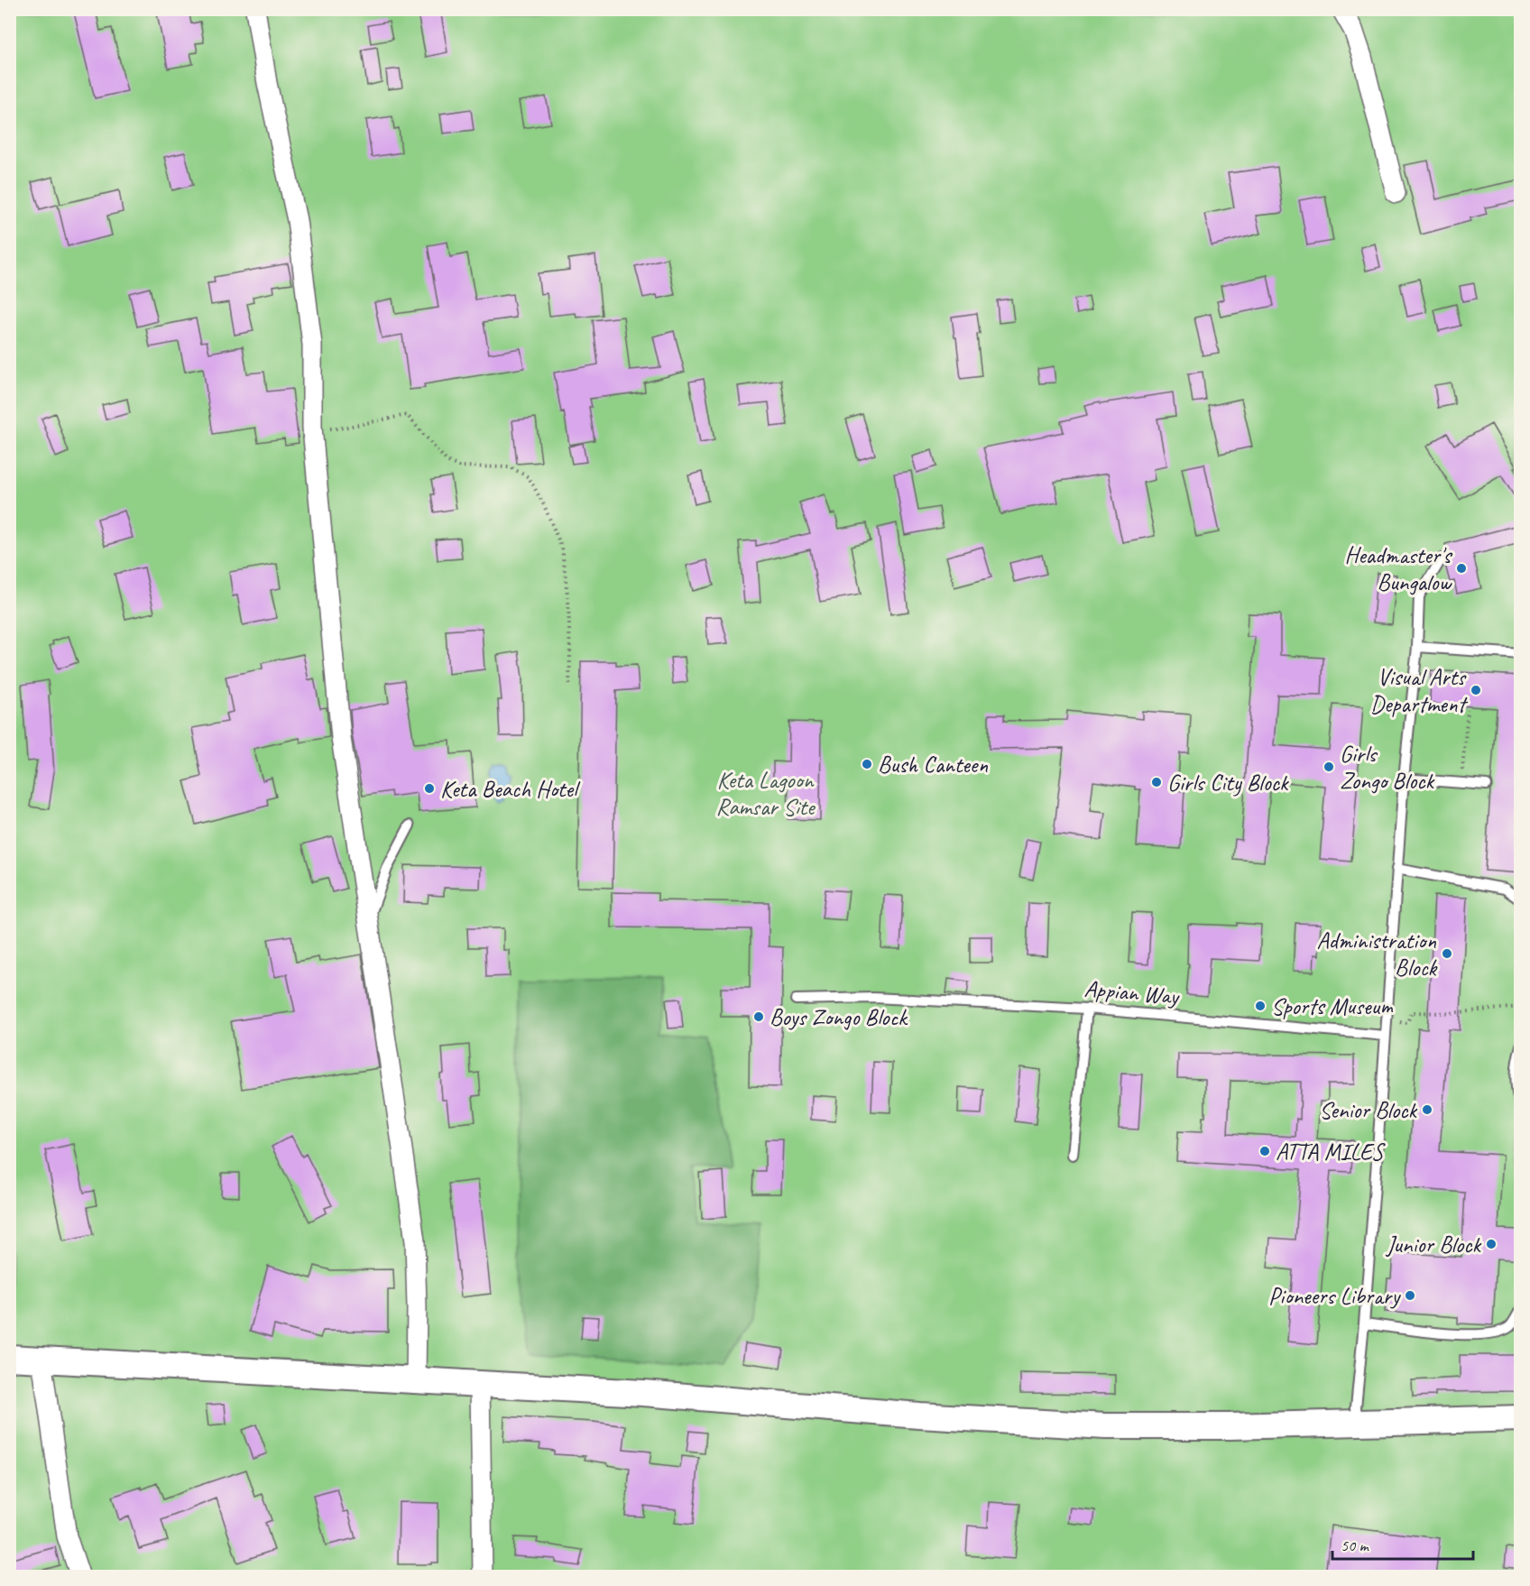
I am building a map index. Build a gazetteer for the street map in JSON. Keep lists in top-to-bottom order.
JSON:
{
  "streets": {
    "lane": ["Appian Way"]
  },
  "parks": ["Keta Lagoon Ramsar Site"],
  "places": [
    "Headmaster's Bungalow",
    "Visual Arts Department",
    "Bush Canteen",
    "Girls Zongo Block",
    "Girls City Block",
    "Keta Beach Hotel",
    "Administration Block",
    "Sports Museum",
    "Boys Zongo Block",
    "Senior Block",
    "ATTA MILES",
    "Junior Block",
    "Pioneers Library"
  ],
  "scale_bar": "50 m"
}
